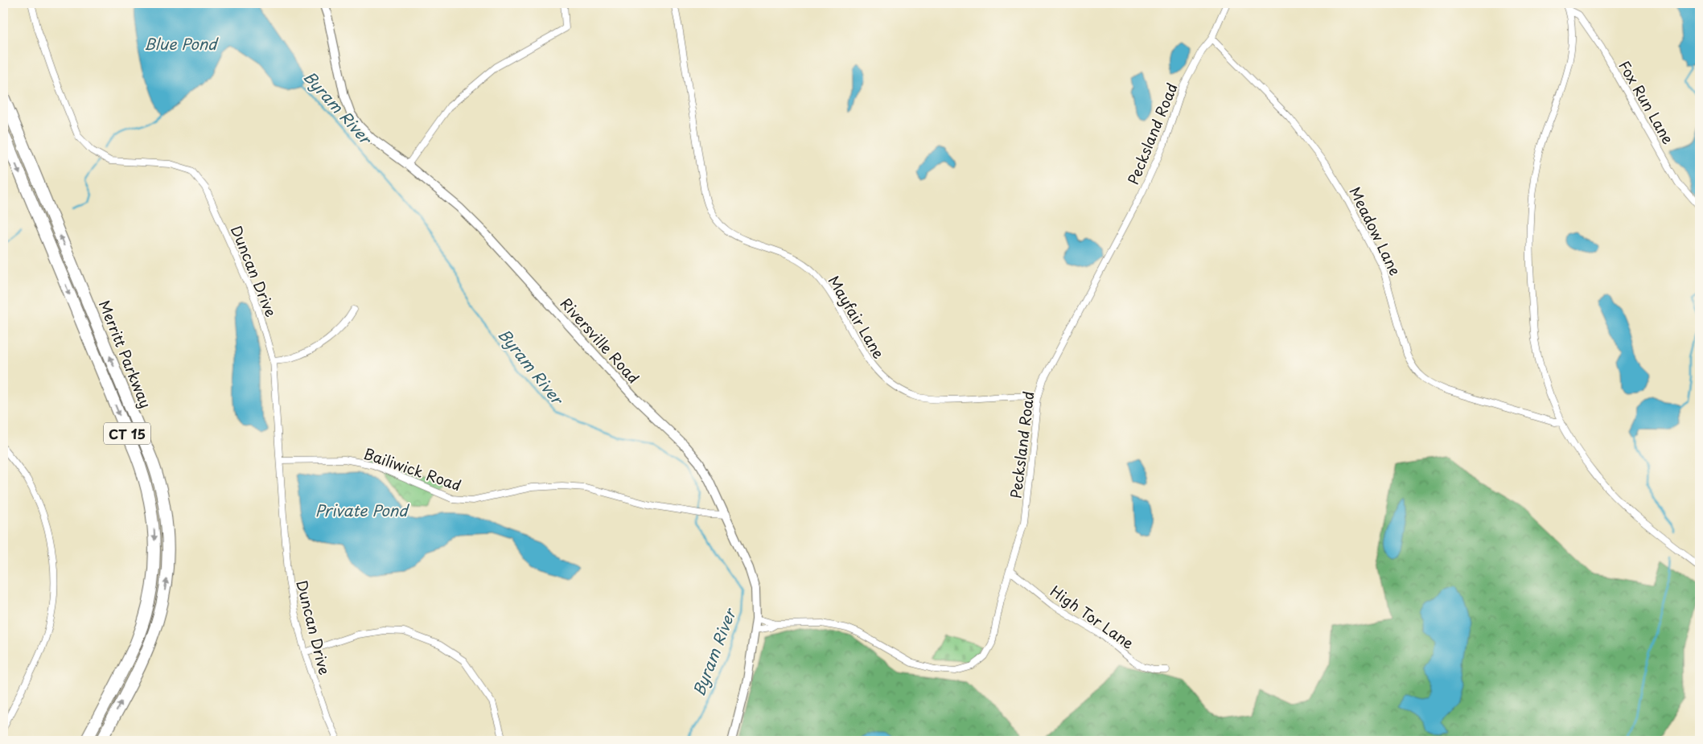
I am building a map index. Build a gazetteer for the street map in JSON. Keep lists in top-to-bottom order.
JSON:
{
  "streets": {
    "highway": ["Merritt Parkway", "CT 15"],
    "street": [
      "Fox Run Lane",
      "Pecksland Road",
      "Meadow Lane",
      "Duncan Drive",
      "Mayfair Lane",
      "Riversville Road",
      "Bailiwick Road",
      "High Tor Lane"
    ]
  },
  "crossings": [
    ["Pecksland Road", "Meadow Lane"],
    ["Pecksland Road", "Mayfair Lane"],
    ["Pecksland Road", "Riversville Road"],
    ["Pecksland Road", "High Tor Lane"],
    ["Duncan Drive", "Bailiwick Road"],
    ["Riversville Road", "Bailiwick Road"]
  ],
  "water": ["Blue Pond", "Byram River", "Private Pond"]
}
